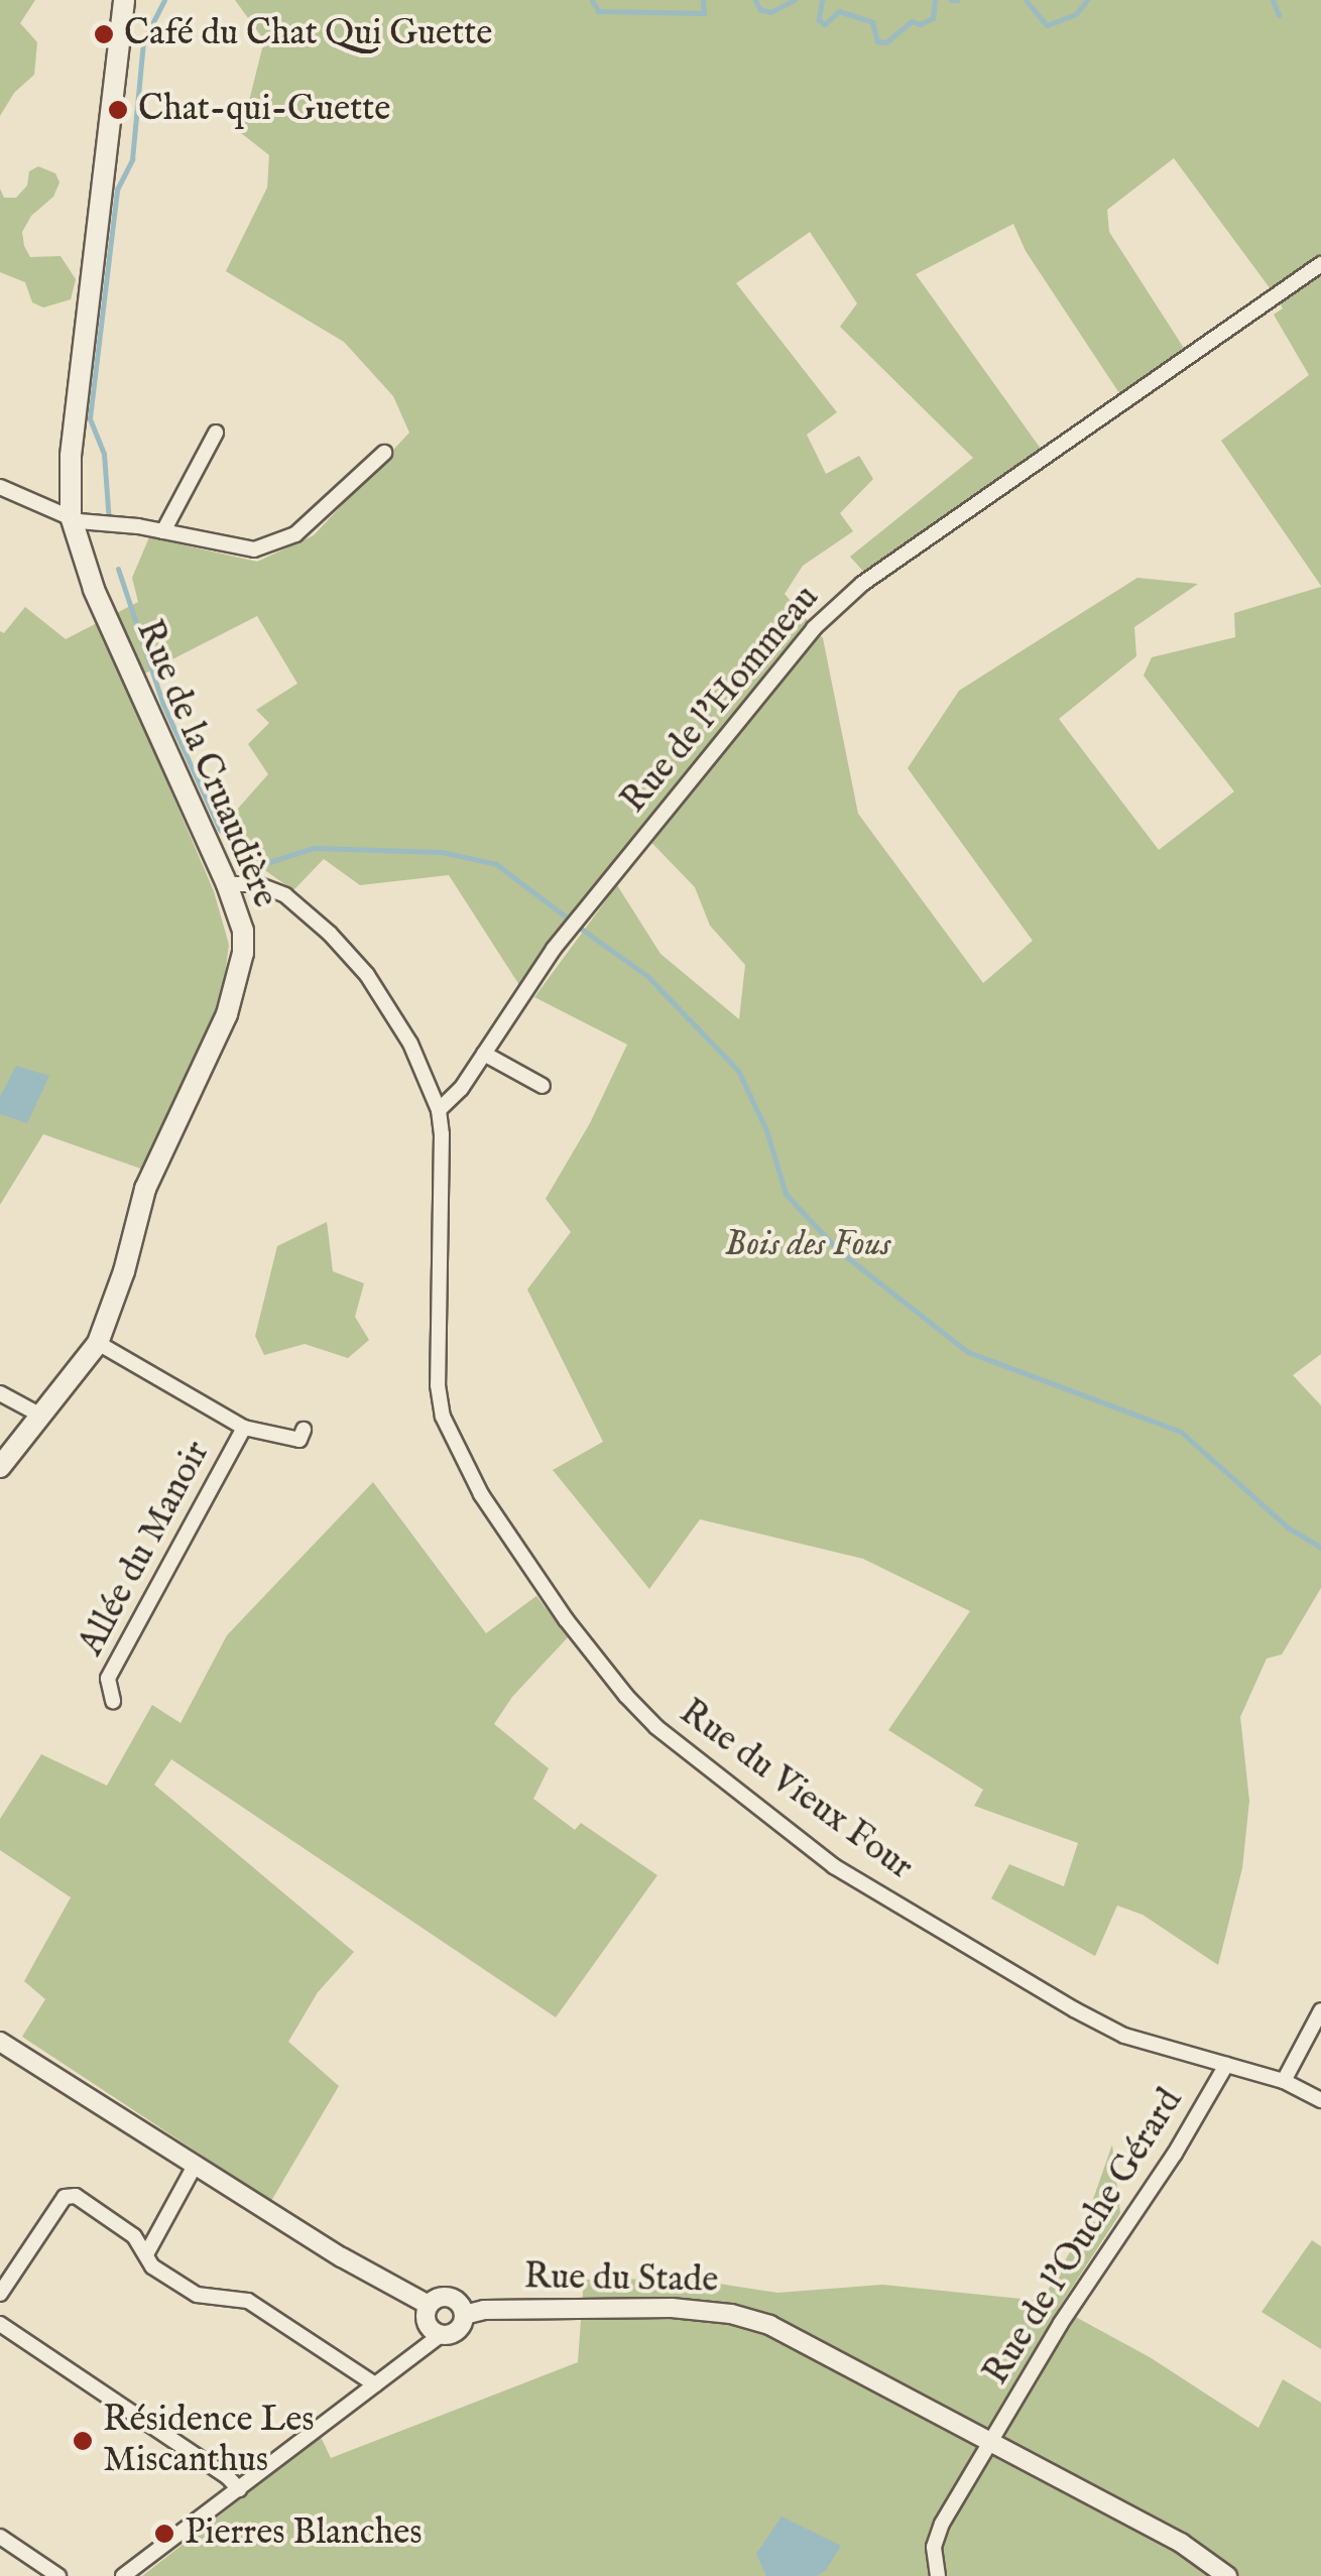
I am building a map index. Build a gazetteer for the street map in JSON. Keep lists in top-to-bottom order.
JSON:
{
  "streets": {
    "main road": ["Rue de la Cruaudière"],
    "street": [
      "Rue de l'Hommeau",
      "Allée du Manoir",
      "Rue du Vieux Four",
      "Rue de l'Ouche Gérard",
      "Rue du Stade"
    ]
  },
  "crossings": [
    ["Rue de l'Hommeau", "Rue du Vieux Four"],
    ["Rue de la Cruaudière", "Allée du Manoir"],
    ["Rue de la Cruaudière", "Rue du Vieux Four"],
    ["Rue du Vieux Four", "Rue de l'Ouche Gérard"],
    ["Rue de l'Ouche Gérard", "Rue du Stade"]
  ],
  "parks": ["Bois des Fous"],
  "places": [
    "Café du Chat Qui Guette",
    "Chat-qui-Guette",
    "Résidence Les Miscanthus",
    "Pierres Blanches"
  ]
}
